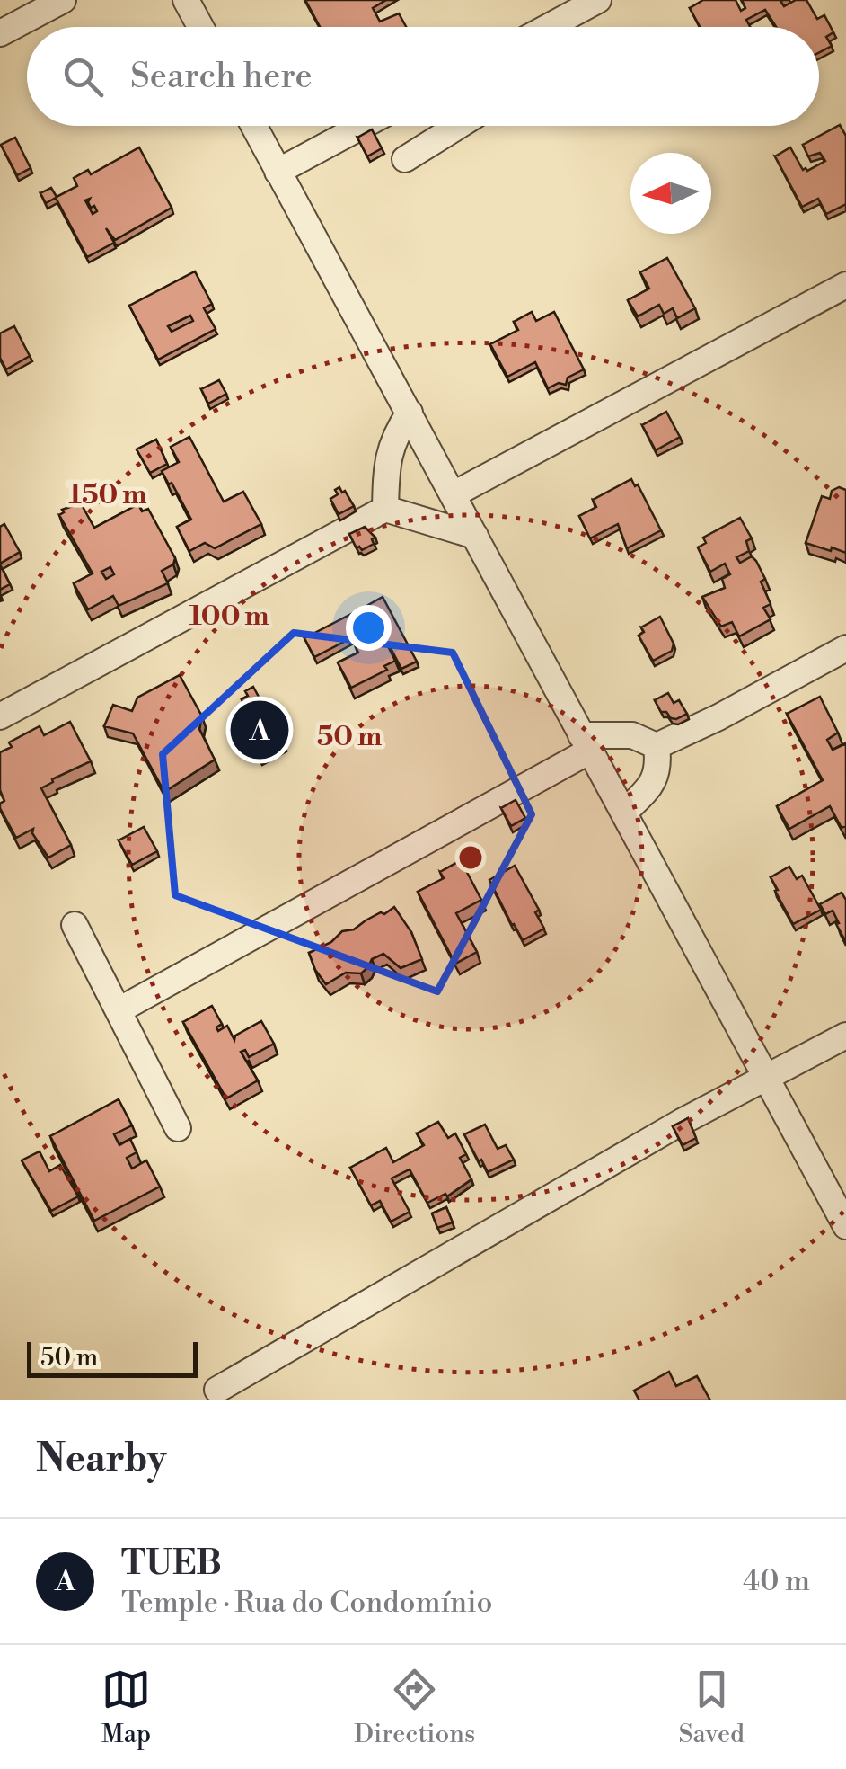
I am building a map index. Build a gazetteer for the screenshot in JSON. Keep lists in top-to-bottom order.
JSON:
{
  "scale_bar": "50 m",
  "north": "left",
  "page": {
    "search": "Search here",
    "pins": "A",
    "scale": "50 m",
    "heading": "Nearby",
    "list": [
      {
        "mark": "A",
        "name": "TUEB",
        "note": "Temple · Rua do Condomínio",
        "value": "40 m"
      }
    ],
    "nav": ["Map", "Directions", "Saved"]
  },
  "rings": ["150 m", "100 m", "50 m"]
}
